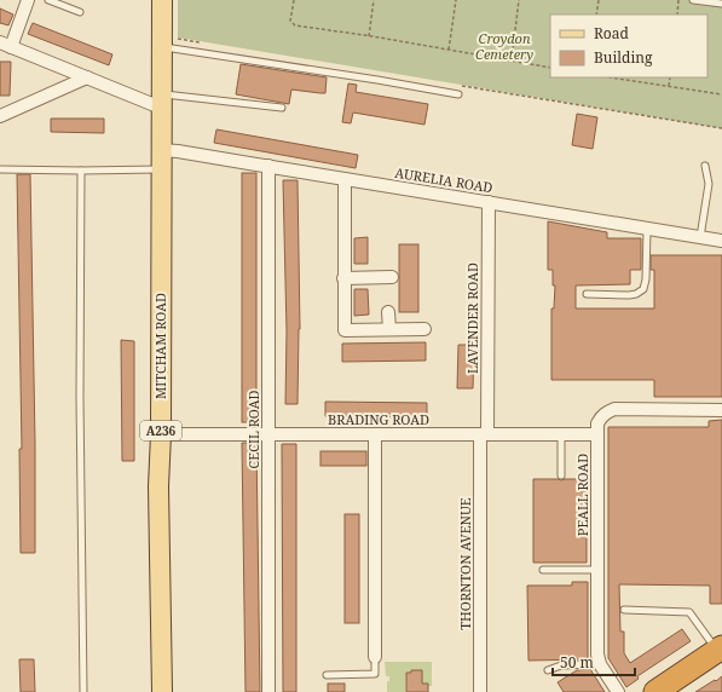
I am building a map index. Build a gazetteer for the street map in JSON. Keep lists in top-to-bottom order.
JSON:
{
  "streets": {
    "main road": ["MITCHAM ROAD", "A236"],
    "street": [
      "AURELIA ROAD",
      "LAVENDER ROAD",
      "BRADING ROAD",
      "CECIL ROAD",
      "PEALL ROAD",
      "THORNTON AVENUE"
    ]
  },
  "crossings": [
    ["AURELIA ROAD", "LAVENDER ROAD"],
    ["AURELIA ROAD", "MITCHAM ROAD"],
    ["AURELIA ROAD", "CECIL ROAD"],
    ["LAVENDER ROAD", "BRADING ROAD"],
    ["LAVENDER ROAD", "THORNTON AVENUE"],
    ["MITCHAM ROAD", "BRADING ROAD"],
    ["BRADING ROAD", "CECIL ROAD"],
    ["BRADING ROAD", "PEALL ROAD"],
    ["BRADING ROAD", "THORNTON AVENUE"]
  ],
  "parks": ["Croydon Cemetery"],
  "legend": ["Road", "Building"],
  "scale_bar": "50 m"
}
